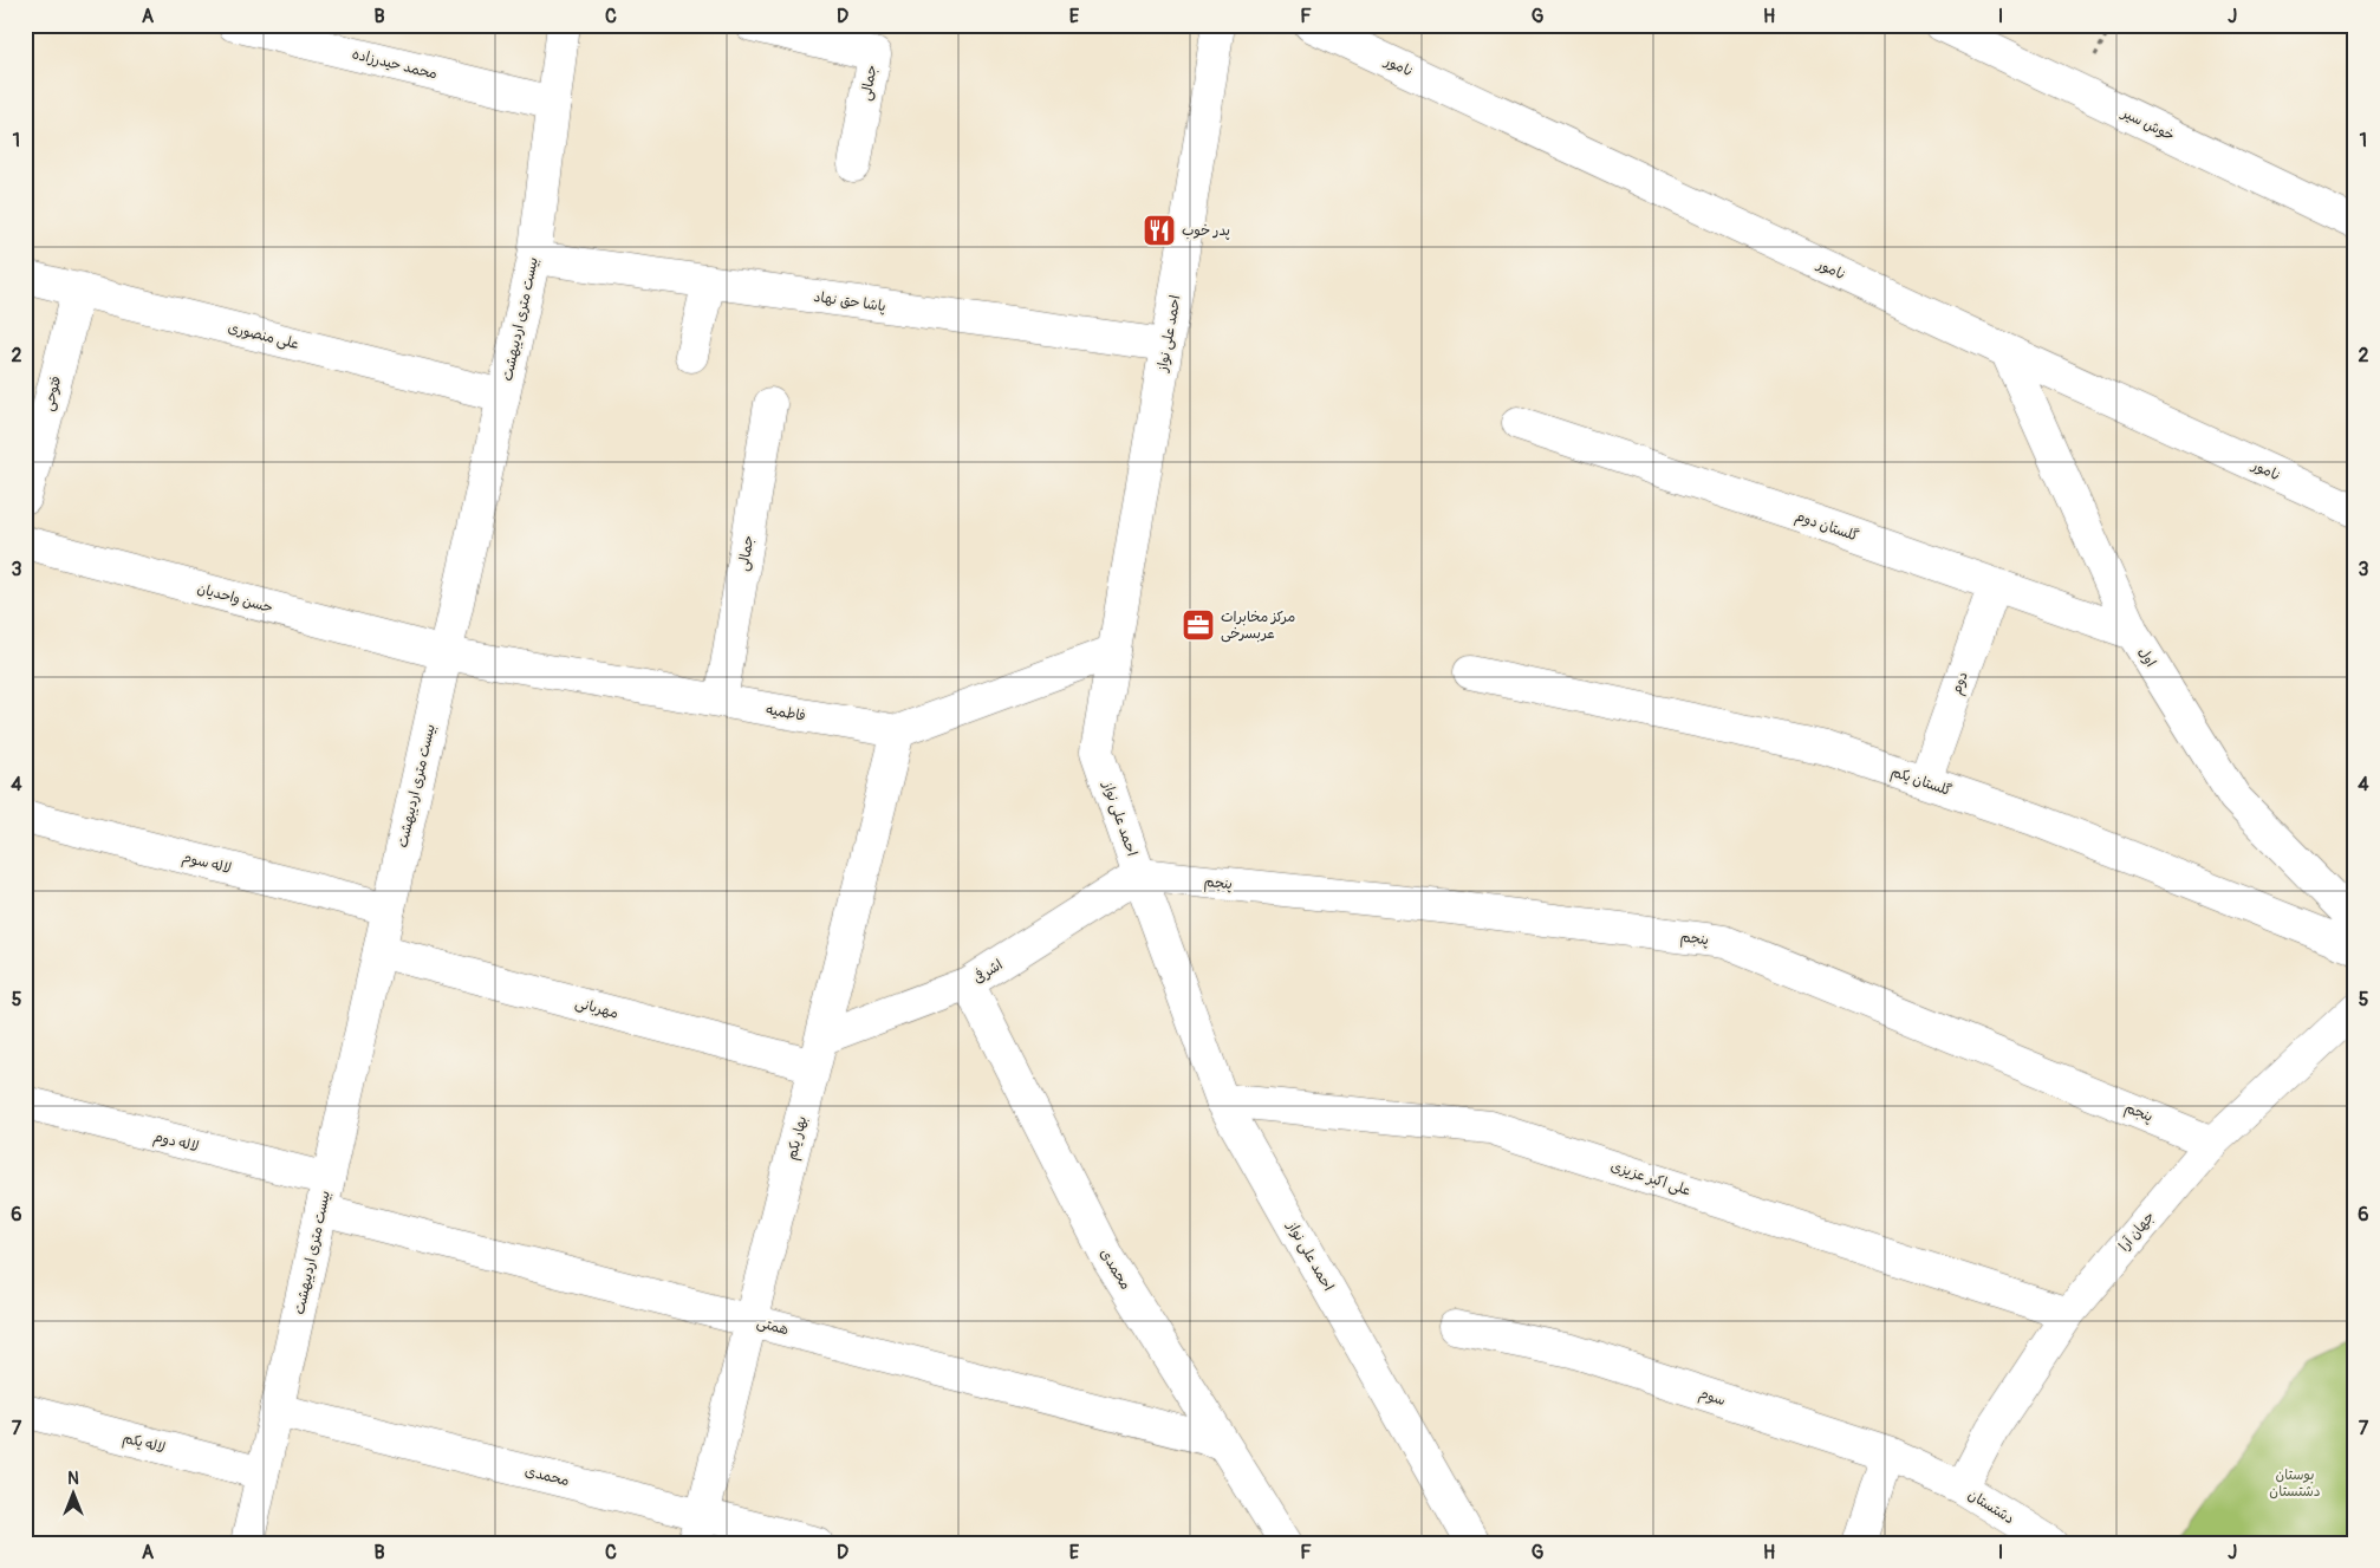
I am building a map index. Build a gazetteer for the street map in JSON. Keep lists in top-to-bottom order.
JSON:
{
  "streets": {
    "street": [
      "محمد حیدرزاده",
      "نامور",
      "جمالی",
      "خوش سیر",
      "پاشا حق نهاد",
      "بیست متری اردیبهشت",
      "احمد علی نواز",
      "علی منصوری",
      "فتوحی",
      "گلستان دوم",
      "حسن واحدیان",
      "اول",
      "دوم",
      "فاطمیه",
      "گلستان یکم",
      "لاله سوم",
      "پنجم",
      "اشرفی",
      "مهربانی",
      "بهار یکم",
      "لاله دوم",
      "علی اکبر عزیزی",
      "جهان آرا",
      "محمدی",
      "همتی",
      "سوم",
      "لاله یکم",
      "دشتستان"
    ]
  },
  "crossings": [
    ["محمد حیدرزاده", "بیست متری اردیبهشت"],
    ["نامور", "اول"],
    ["جمالی", "فاطمیه"],
    ["پاشا حق نهاد", "بیست متری اردیبهشت"],
    ["پاشا حق نهاد", "احمد علی نواز"],
    ["بیست متری اردیبهشت", "علی منصوری"],
    ["بیست متری اردیبهشت", "حسن واحدیان"],
    ["بیست متری اردیبهشت", "فاطمیه"],
    ["بیست متری اردیبهشت", "لاله سوم"],
    ["بیست متری اردیبهشت", "مهربانی"],
    ["بیست متری اردیبهشت", "لاله دوم"],
    ["بیست متری اردیبهشت", "محمدی"],
    ["بیست متری اردیبهشت", "همتی"],
    ["بیست متری اردیبهشت", "لاله یکم"],
    ["احمد علی نواز", "پنجم"],
    ["احمد علی نواز", "اشرفی"],
    ["احمد علی نواز", "علی اکبر عزیزی"],
    ["علی منصوری", "فتوحی"],
    ["گلستان دوم", "اول"],
    ["گلستان دوم", "دوم"],
    ["حسن واحدیان", "فاطمیه"],
    ["دوم", "گلستان یکم"],
    ["فاطمیه", "بهار یکم"],
    ["پنجم", "اشرفی"],
    ["پنجم", "جهان آرا"],
    ["اشرفی", "مهربانی"],
    ["اشرفی", "بهار یکم"],
    ["اشرفی", "محمدی"],
    ["مهربانی", "بهار یکم"],
    ["بهار یکم", "محمدی"],
    ["بهار یکم", "همتی"],
    ["لاله دوم", "همتی"],
    ["علی اکبر عزیزی", "جهان آرا"],
    ["جهان آرا", "سوم"],
    ["جهان آرا", "دشتستان"],
    ["محمدی", "همتی"],
    ["سوم", "دشتستان"]
  ],
  "parks": ["بوستان دشتستان"],
  "places": {
    "restaurant": ["پدر خوب"],
    "office": ["مرکز مخابرات عربسرخی"]
  },
  "north": "top",
  "grid": {
    "columns": [
      "A",
      "B",
      "C",
      "D",
      "E",
      "F",
      "G",
      "H",
      "I",
      "J"
    ],
    "rows": [
      "1",
      "2",
      "3",
      "4",
      "5",
      "6",
      "7"
    ]
  }
}
